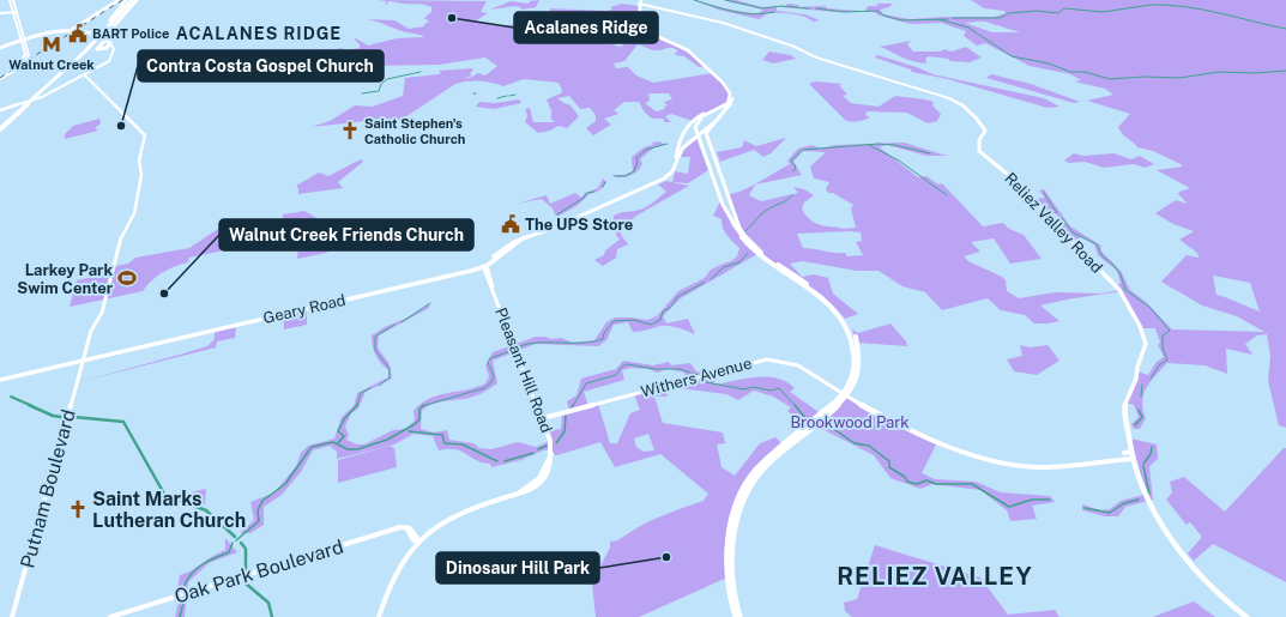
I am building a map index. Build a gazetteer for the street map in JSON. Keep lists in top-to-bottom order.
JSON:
{
  "streets": {
    "main road": ["Reliez Valley Road", "Geary Road"],
    "street": [
      "Pleasant Hill Road",
      "Withers Avenue",
      "Putnam Boulevard",
      "Oak Park Boulevard"
    ]
  },
  "crossings": [
    ["Reliez Valley Road", "Withers Avenue"],
    ["Geary Road", "Pleasant Hill Road"],
    ["Geary Road", "Putnam Boulevard"],
    ["Pleasant Hill Road", "Withers Avenue"],
    ["Pleasant Hill Road", "Oak Park Boulevard"]
  ],
  "districts": ["ACALANES RIDGE", "RELIEZ VALLEY"],
  "parks": ["Brookwood Park"],
  "places": {
    "other": [
      "Acalanes Ridge",
      "Contra Costa Gospel Church",
      "Walnut Creek Friends Church",
      "Dinosaur Hill Park"
    ],
    "public building": ["BART Police", "The UPS Store"],
    "metro station": ["Walnut Creek"],
    "church": ["Saint Stephen's Catholic Church", "Saint Marks Lutheran Church"],
    "sports": ["Larkey Park Swim Center"]
  }
}
